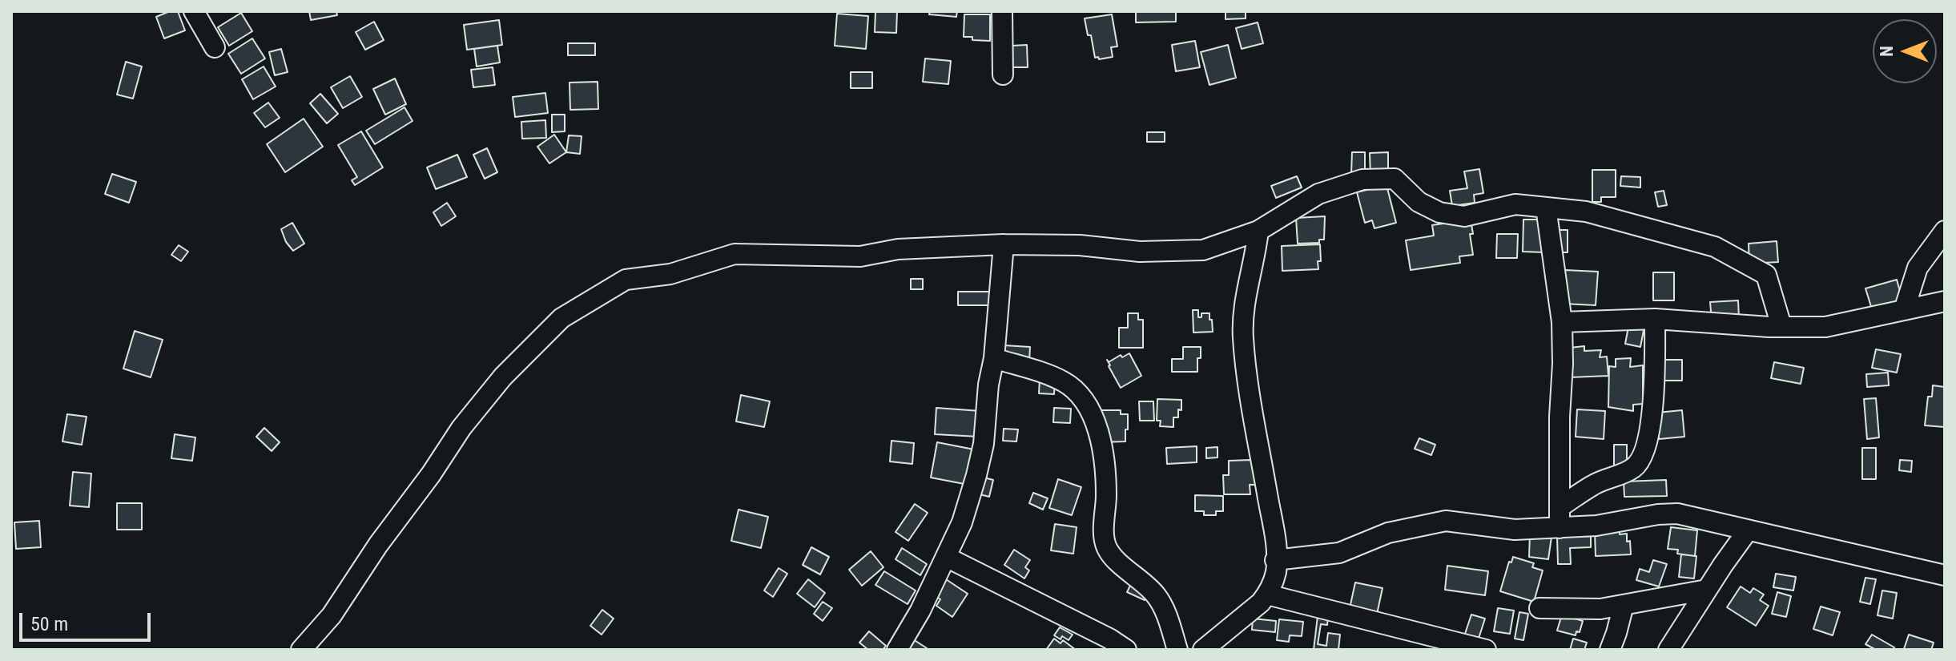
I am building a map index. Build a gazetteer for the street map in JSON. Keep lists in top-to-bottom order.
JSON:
{
  "scale_bar": "50 m",
  "north": "left"
}
